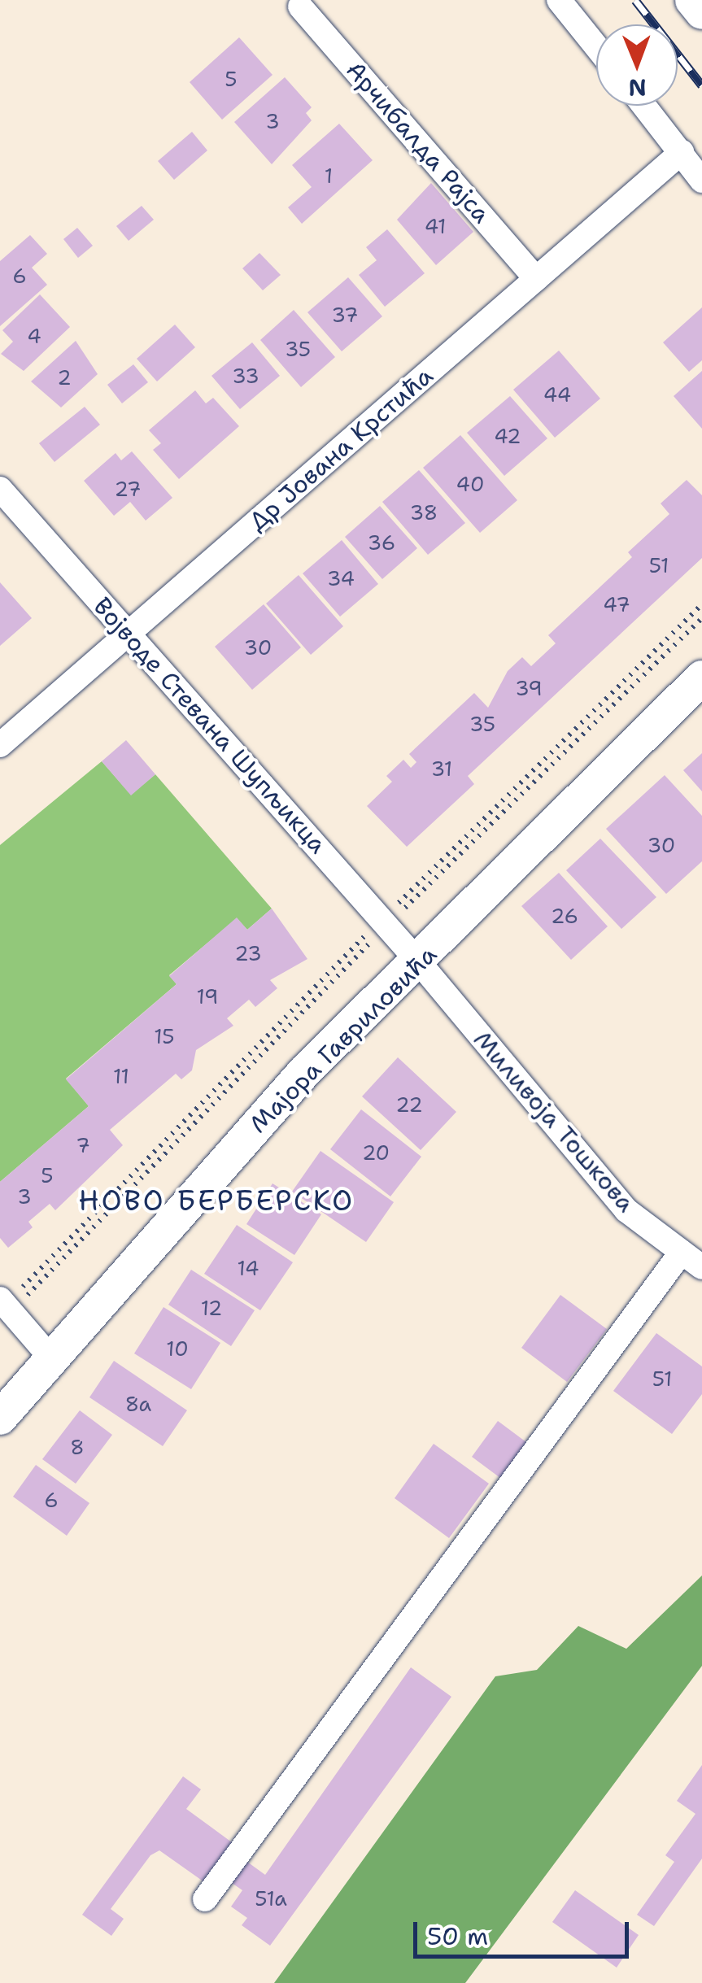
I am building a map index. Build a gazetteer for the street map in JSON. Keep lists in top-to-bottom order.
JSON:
{
  "streets": {
    "street": [
      "Арчибалда Рајса",
      "Др Јована Крстића",
      "Војводе Стевана Шупљикца",
      "Мајора Гавриловића",
      "Миливоја Тошкова"
    ]
  },
  "crossings": [
    ["Арчибалда Рајса", "Др Јована Крстића"],
    ["Др Јована Крстића", "Војводе Стевана Шупљикца"],
    ["Војводе Стевана Шупљикца", "Мајора Гавриловића"],
    ["Војводе Стевана Шупљикца", "Миливоја Тошкова"],
    ["Мајора Гавриловића", "Миливоја Тошкова"]
  ],
  "districts": ["НОВО БЕРБЕРСКО"],
  "house_numbers": [
    "5",
    "3",
    "1",
    "41",
    "6",
    "37",
    "4",
    "35",
    "33",
    "2",
    "44",
    "42",
    "40",
    "27",
    "38",
    "36",
    "51",
    "34",
    "47",
    "30",
    "39",
    "35",
    "31",
    "30",
    "26",
    "23",
    "19",
    "15",
    "11",
    "22",
    "7",
    "20",
    "5",
    "3",
    "14",
    "12",
    "10",
    "51",
    "8a",
    "8",
    "6",
    "51a"
  ],
  "scale_bar": "50 m",
  "north": "bottom"
}
